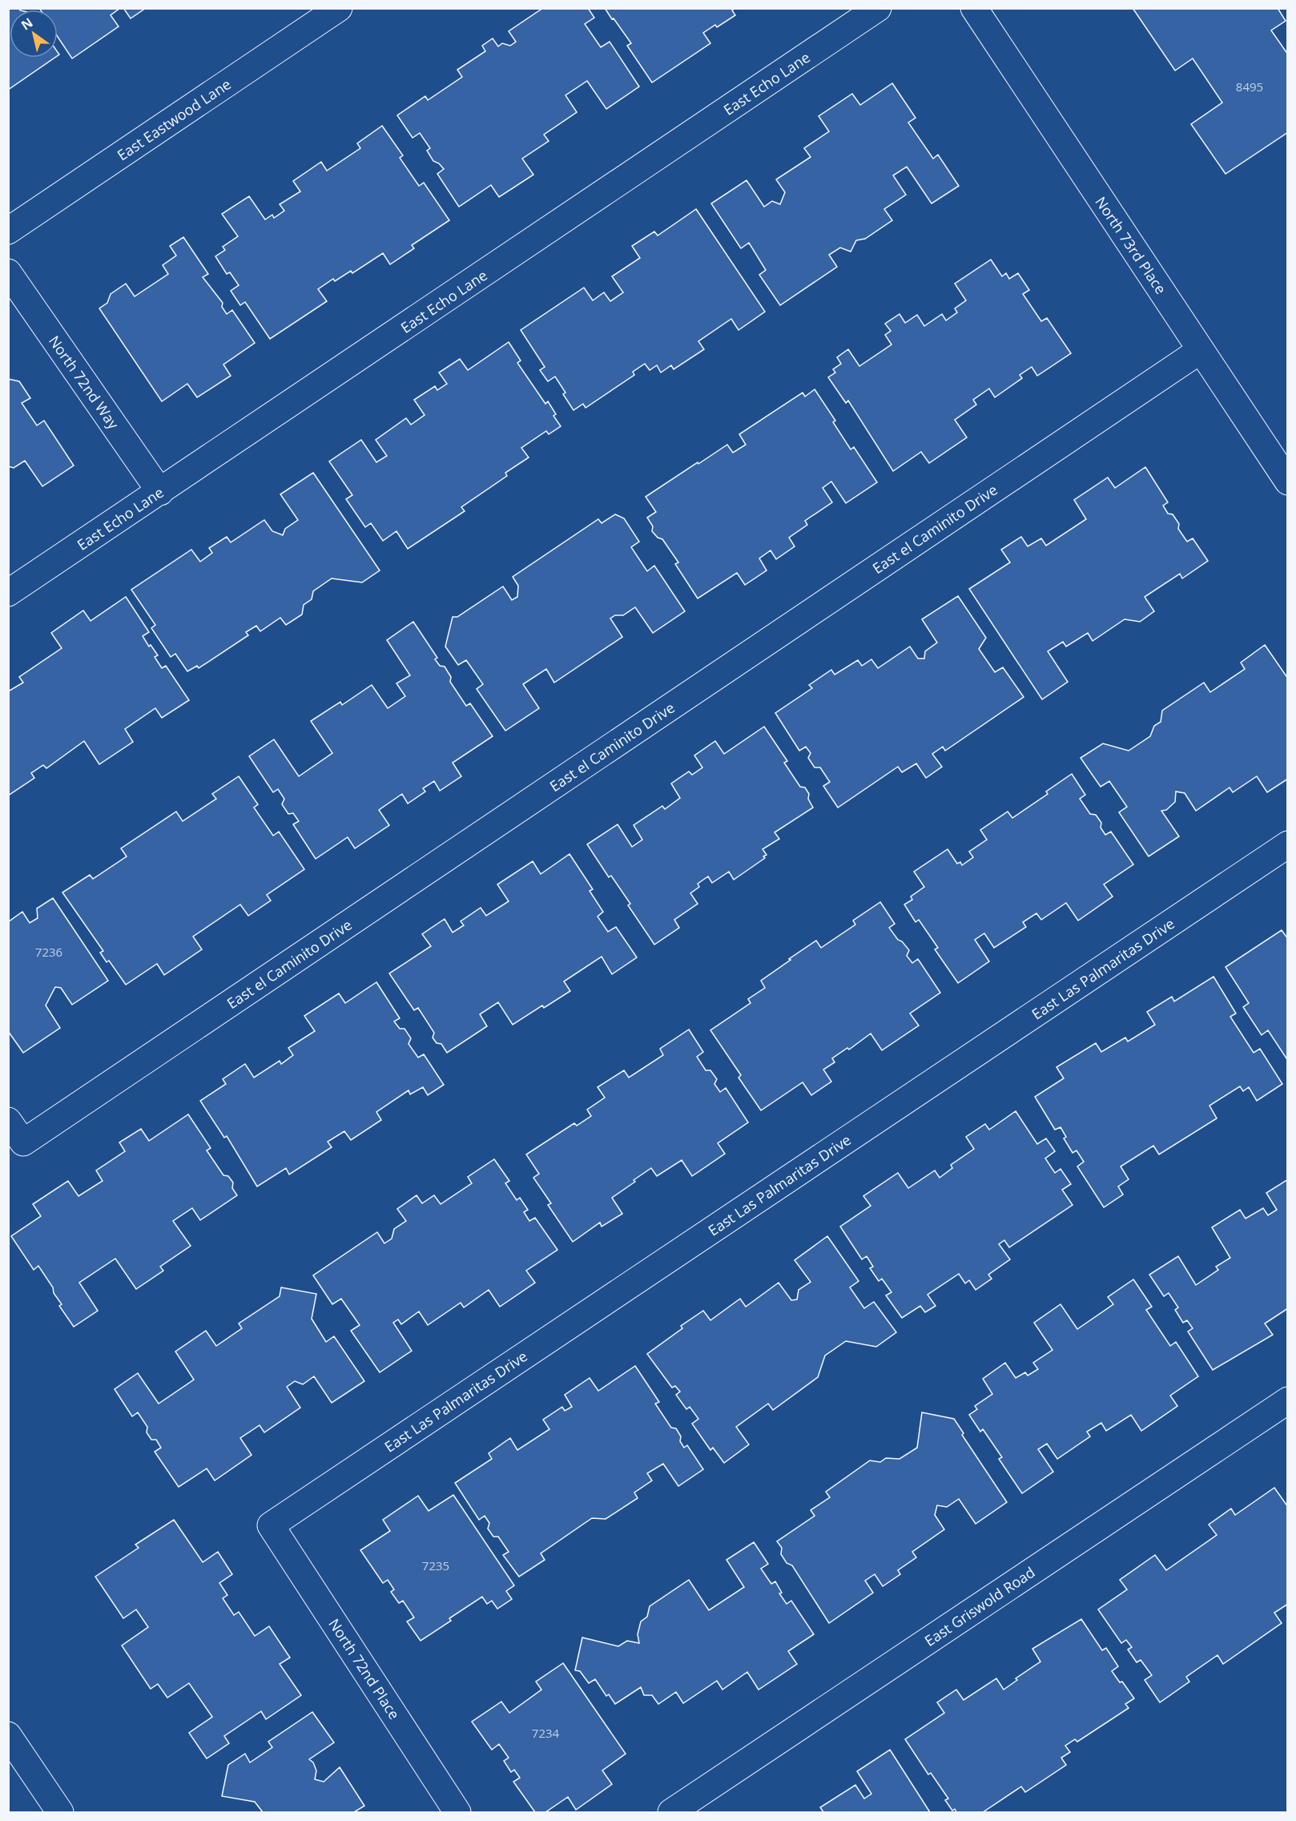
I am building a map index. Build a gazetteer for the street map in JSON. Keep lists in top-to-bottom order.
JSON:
{
  "streets": {
    "street": [
      "East Echo Lane",
      "East Eastwood Lane",
      "North 73rd Place",
      "North 72nd Way",
      "East el Caminito Drive",
      "East Las Palmaritas Drive",
      "East Griswold Road",
      "North 72nd Place"
    ]
  },
  "crossings": [
    ["East Echo Lane", "North 72nd Way"],
    ["North 73rd Place", "East el Caminito Drive"],
    ["East Las Palmaritas Drive", "North 72nd Place"]
  ],
  "house_numbers": [
    "8495",
    "7236",
    "7235",
    "7234"
  ],
  "north": "top left"
}
